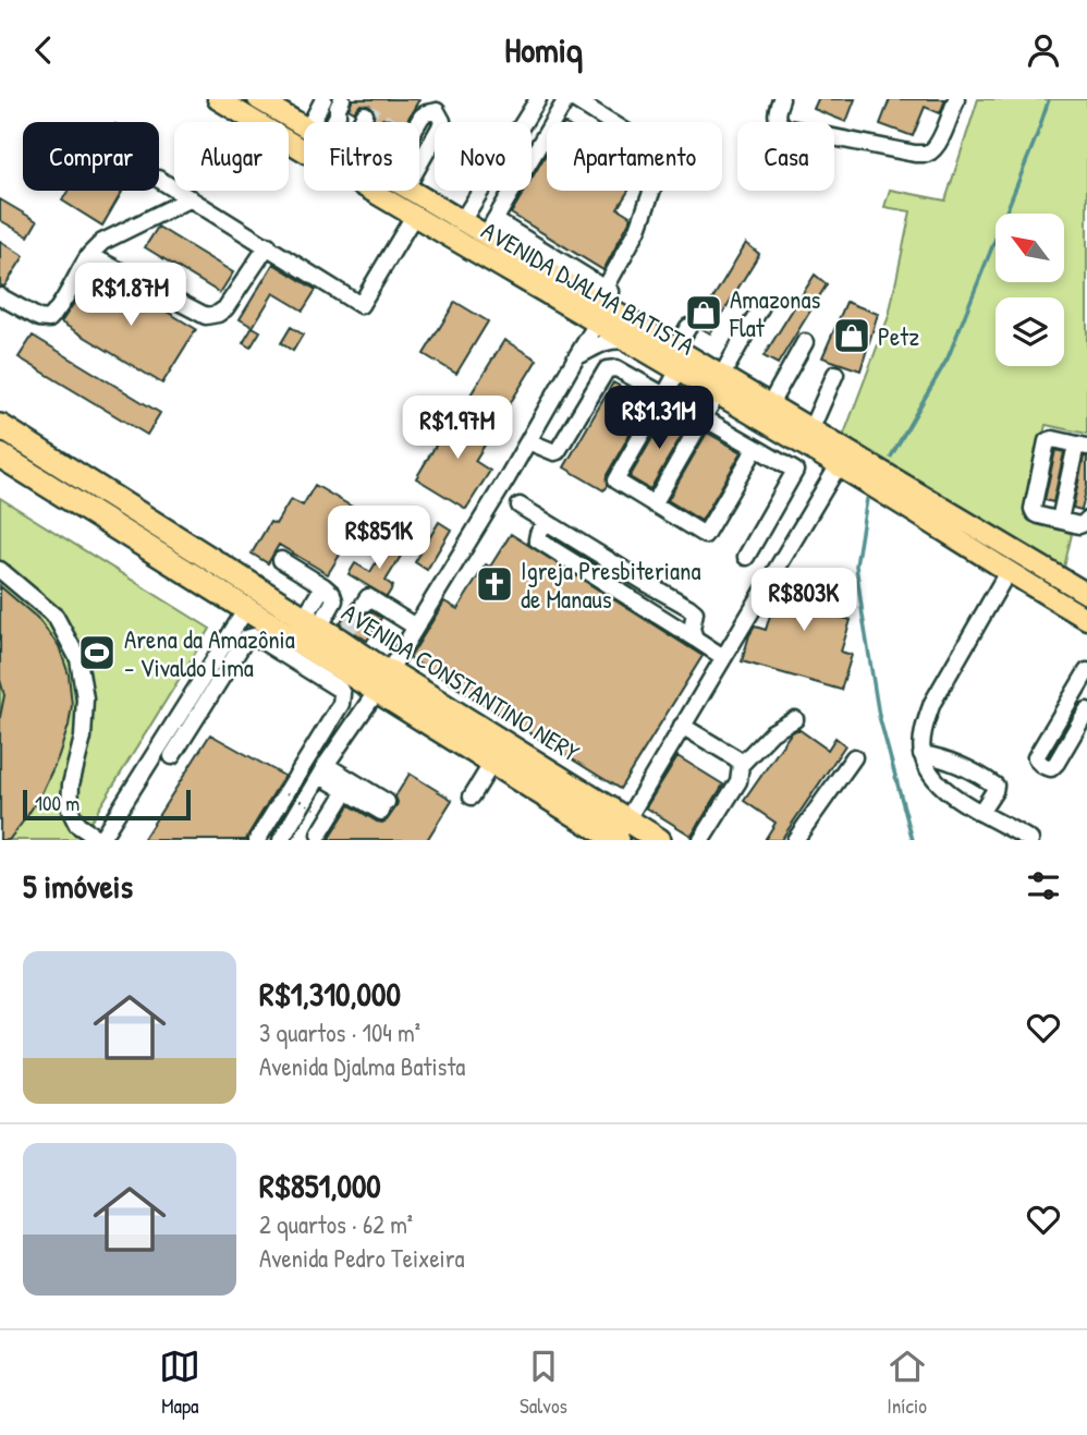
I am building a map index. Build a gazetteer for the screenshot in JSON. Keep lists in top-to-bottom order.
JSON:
{
  "streets": {
    "highway": ["AVENIDA CONSTANTINO NERY"],
    "main road": ["AVENIDA DJALMA BATISTA"]
  },
  "places": {
    "shop": ["Amazonas Flat", "Petz"],
    "church": ["Igreja Presbiteriana de Manaus"],
    "sports": ["Arena da Amazônia - Vivaldo Lima"]
  },
  "scale_bar": "100 m",
  "north": "top left",
  "page": {
    "header": "Homiq",
    "chip": [
      "Comprar",
      "Alugar",
      "Filtros",
      "Novo",
      "Apartamento",
      "Casa"
    ],
    "price": [
      "R$1.87M",
      "R$1.31M",
      "R$1.97M",
      "R$851K",
      "R$803K"
    ],
    "scale": "100 m",
    "heading": "5 imóveis",
    "list": [
      {
        "name": "R$1,310,000",
        "note": "3 quartos · 104 m² · Avenida Djalma Batista"
      },
      {
        "name": "R$851,000",
        "note": "2 quartos · 62 m² · Avenida Pedro Teixeira"
      }
    ],
    "tabs": ["Mapa", "Salvos", "Início"]
  }
}
